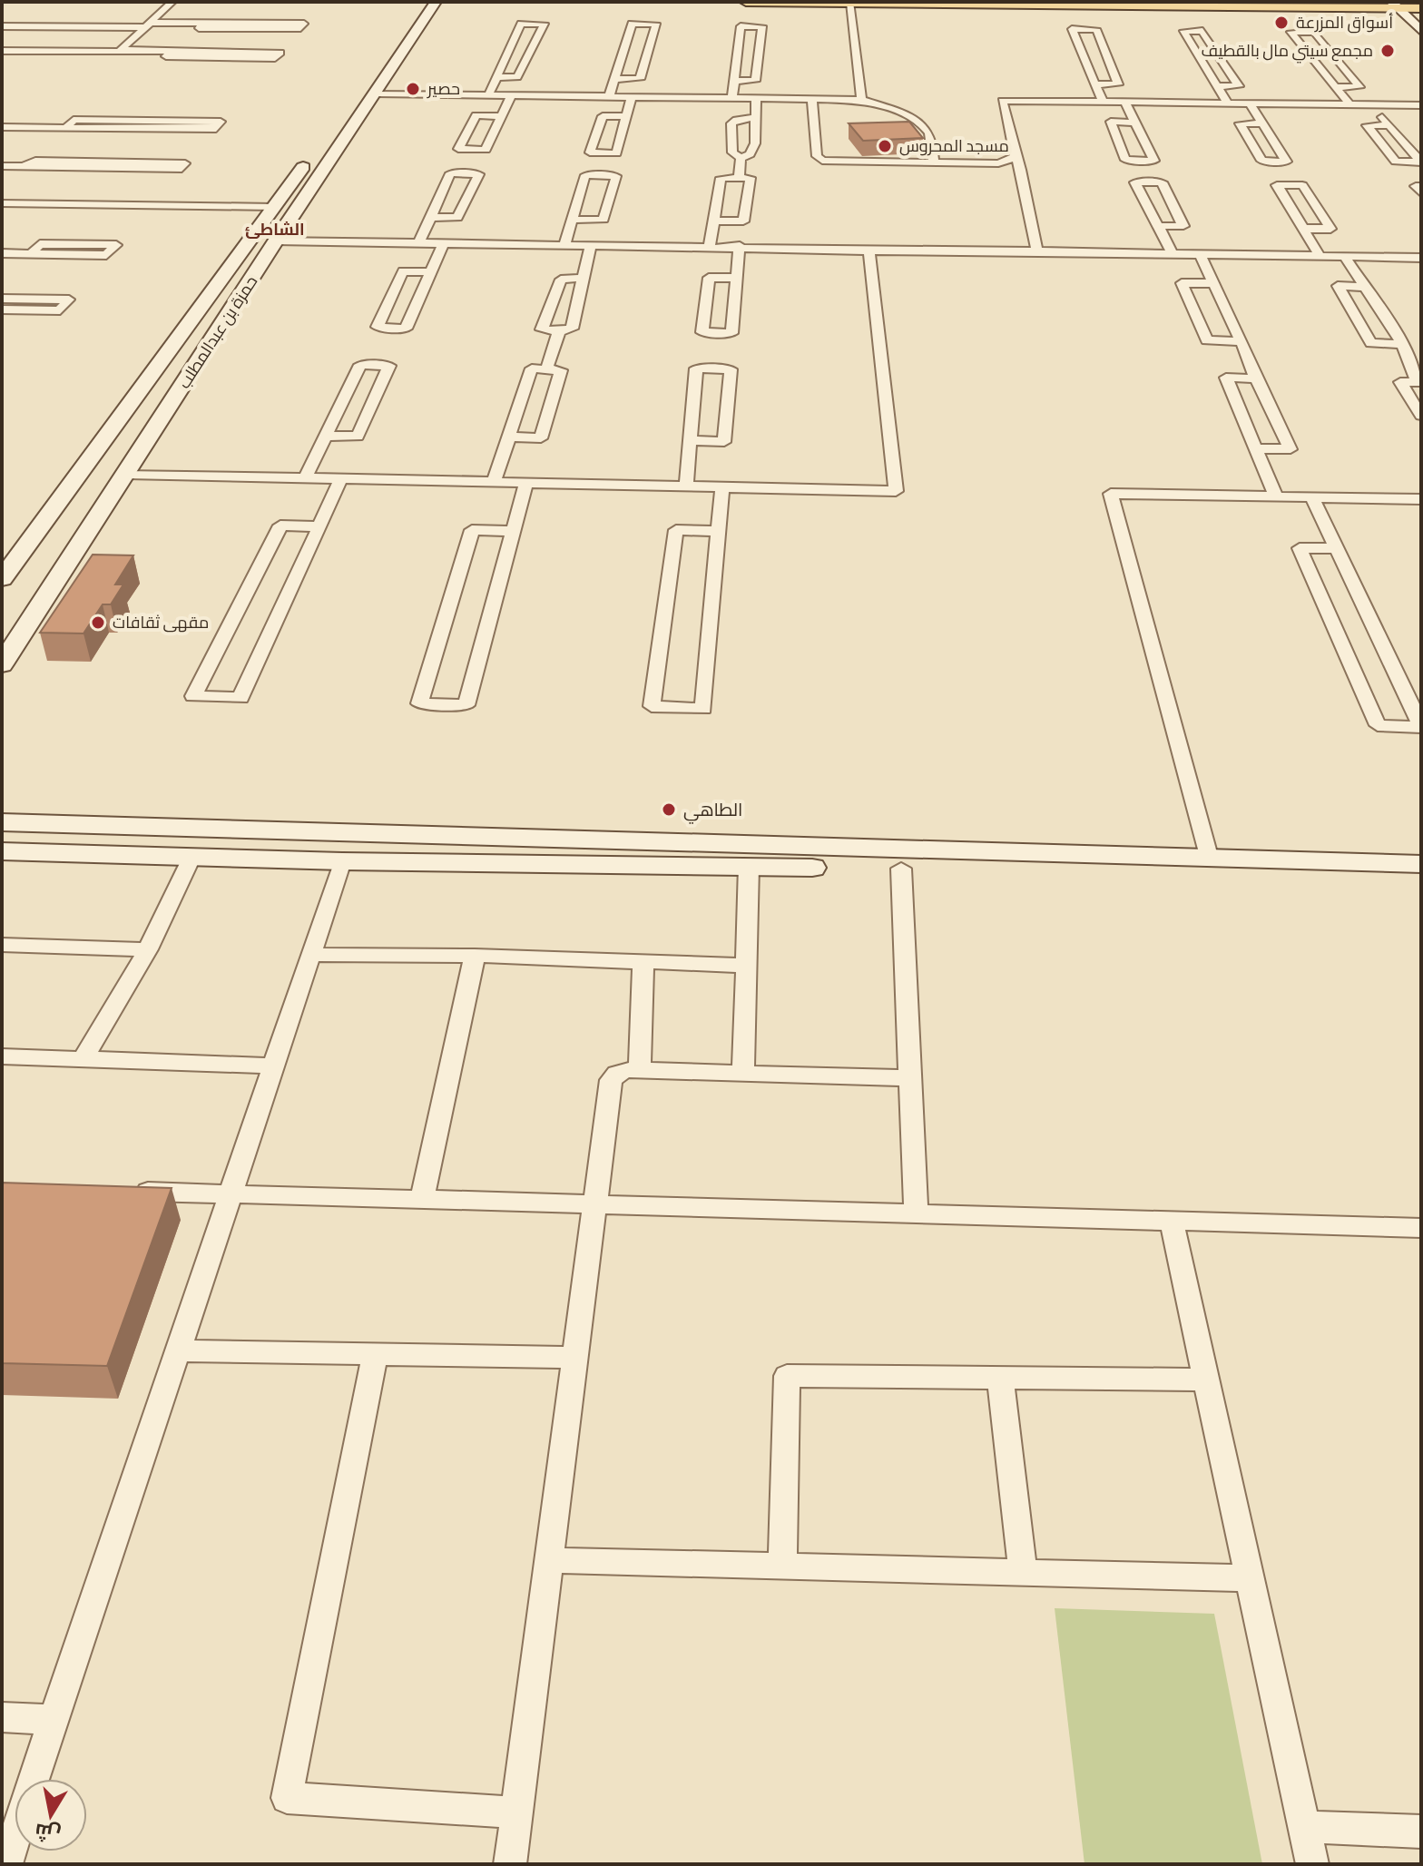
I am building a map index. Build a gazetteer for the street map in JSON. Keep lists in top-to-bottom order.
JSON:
{
  "streets": {
    "street": ["حمزة بن عبدالمطلب"]
  },
  "districts": ["الشاطئ"],
  "places": [
    "أسواق المزرعة",
    "مجمع سيتي مال بالقطيف",
    "حصير",
    "مسجد المحروس",
    "مقهى ثقافات",
    "الطاهي"
  ],
  "north": "bottom"
}
